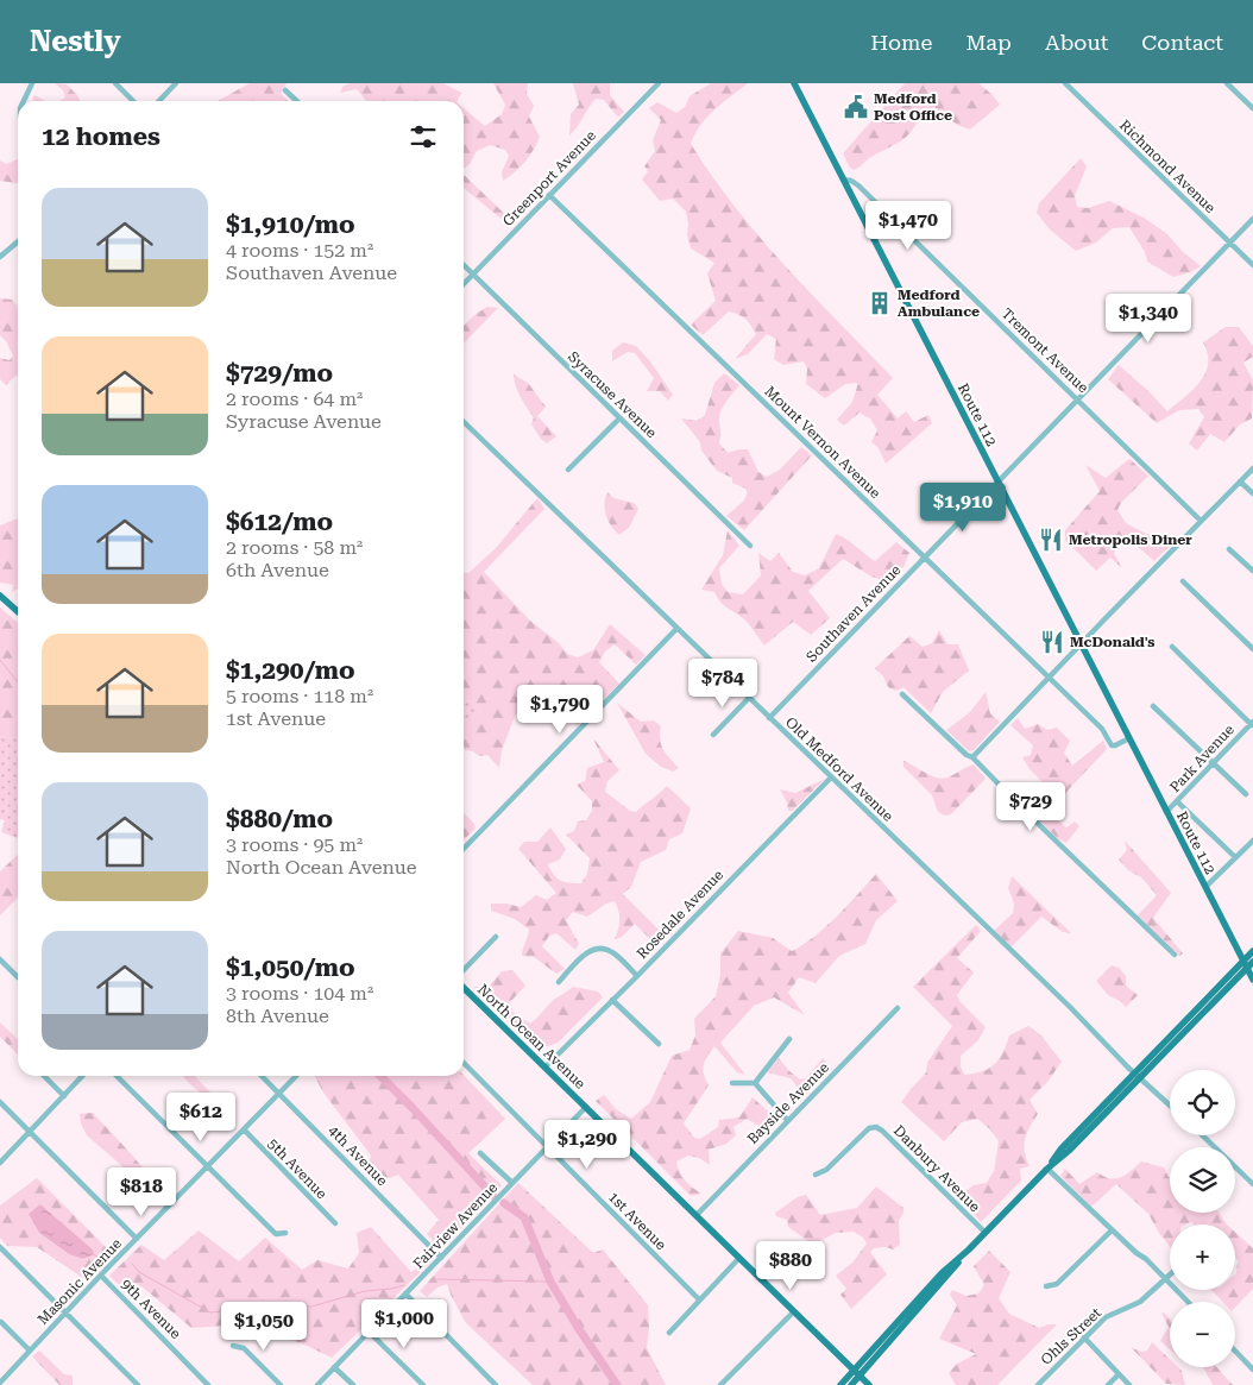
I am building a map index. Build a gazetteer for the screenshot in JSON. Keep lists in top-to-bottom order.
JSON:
{
  "streets": {
    "main road": ["Route 112", "North Ocean Avenue"],
    "street": [
      "Richmond Avenue",
      "Greenport Avenue",
      "Tremont Avenue",
      "Syracuse Avenue",
      "Mount Vernon Avenue",
      "Southaven Avenue",
      "Park Avenue",
      "Old Medford Avenue",
      "Rosedale Avenue",
      "Bayside Avenue",
      "4th Avenue",
      "5th Avenue",
      "Danbury Avenue",
      "1st Avenue",
      "Fairview Avenue",
      "Masonic Avenue",
      "9th Avenue",
      "Ohls Street"
    ]
  },
  "crossings": [
    ["Richmond Avenue", "Southaven Avenue"],
    ["Greenport Avenue", "Syracuse Avenue"],
    ["Greenport Avenue", "Mount Vernon Avenue"],
    ["Tremont Avenue", "Route 112"],
    ["Tremont Avenue", "Southaven Avenue"],
    ["Route 112", "Mount Vernon Avenue"],
    ["Route 112", "Southaven Avenue"],
    ["Route 112", "Park Avenue"],
    ["Mount Vernon Avenue", "Southaven Avenue"],
    ["Southaven Avenue", "Old Medford Avenue"],
    ["Old Medford Avenue", "Rosedale Avenue"],
    ["Rosedale Avenue", "North Ocean Avenue"],
    ["North Ocean Avenue", "Bayside Avenue"],
    ["North Ocean Avenue", "Fairview Avenue"],
    ["4th Avenue", "Fairview Avenue"],
    ["4th Avenue", "Masonic Avenue"],
    ["5th Avenue", "Masonic Avenue"],
    ["1st Avenue", "Fairview Avenue"],
    ["Masonic Avenue", "9th Avenue"]
  ],
  "places": {
    "public building": ["Medford Post Office"],
    "building": ["Medford Ambulance"],
    "restaurant": ["Metropolis Diner", "McDonald's"]
  },
  "page": {
    "header": "Nestly",
    "nav": [
      "Home",
      "Map",
      "About",
      "Contact"
    ],
    "heading": "12 homes",
    "list": [
      {
        "name": "$1,910/mo",
        "note": "4 rooms · 152 m² · Southaven Avenue"
      },
      {
        "name": "$729/mo",
        "note": "2 rooms · 64 m² · Syracuse Avenue"
      },
      {
        "name": "$612/mo",
        "note": "2 rooms · 58 m² · 6th Avenue"
      },
      {
        "name": "$1,290/mo",
        "note": "5 rooms · 118 m² · 1st Avenue"
      },
      {
        "name": "$880/mo",
        "note": "3 rooms · 95 m² · North Ocean Avenue"
      },
      {
        "name": "$1,050/mo",
        "note": "3 rooms · 104 m² · 8th Avenue"
      }
    ],
    "price": [
      "$1,470",
      "$1,340",
      "$1,910",
      "$784",
      "$1,790",
      "$729",
      "$612",
      "$1,290",
      "$818",
      "$880",
      "$1,000",
      "$1,050"
    ],
    "map_buttons": ["+", "−"]
  }
}
